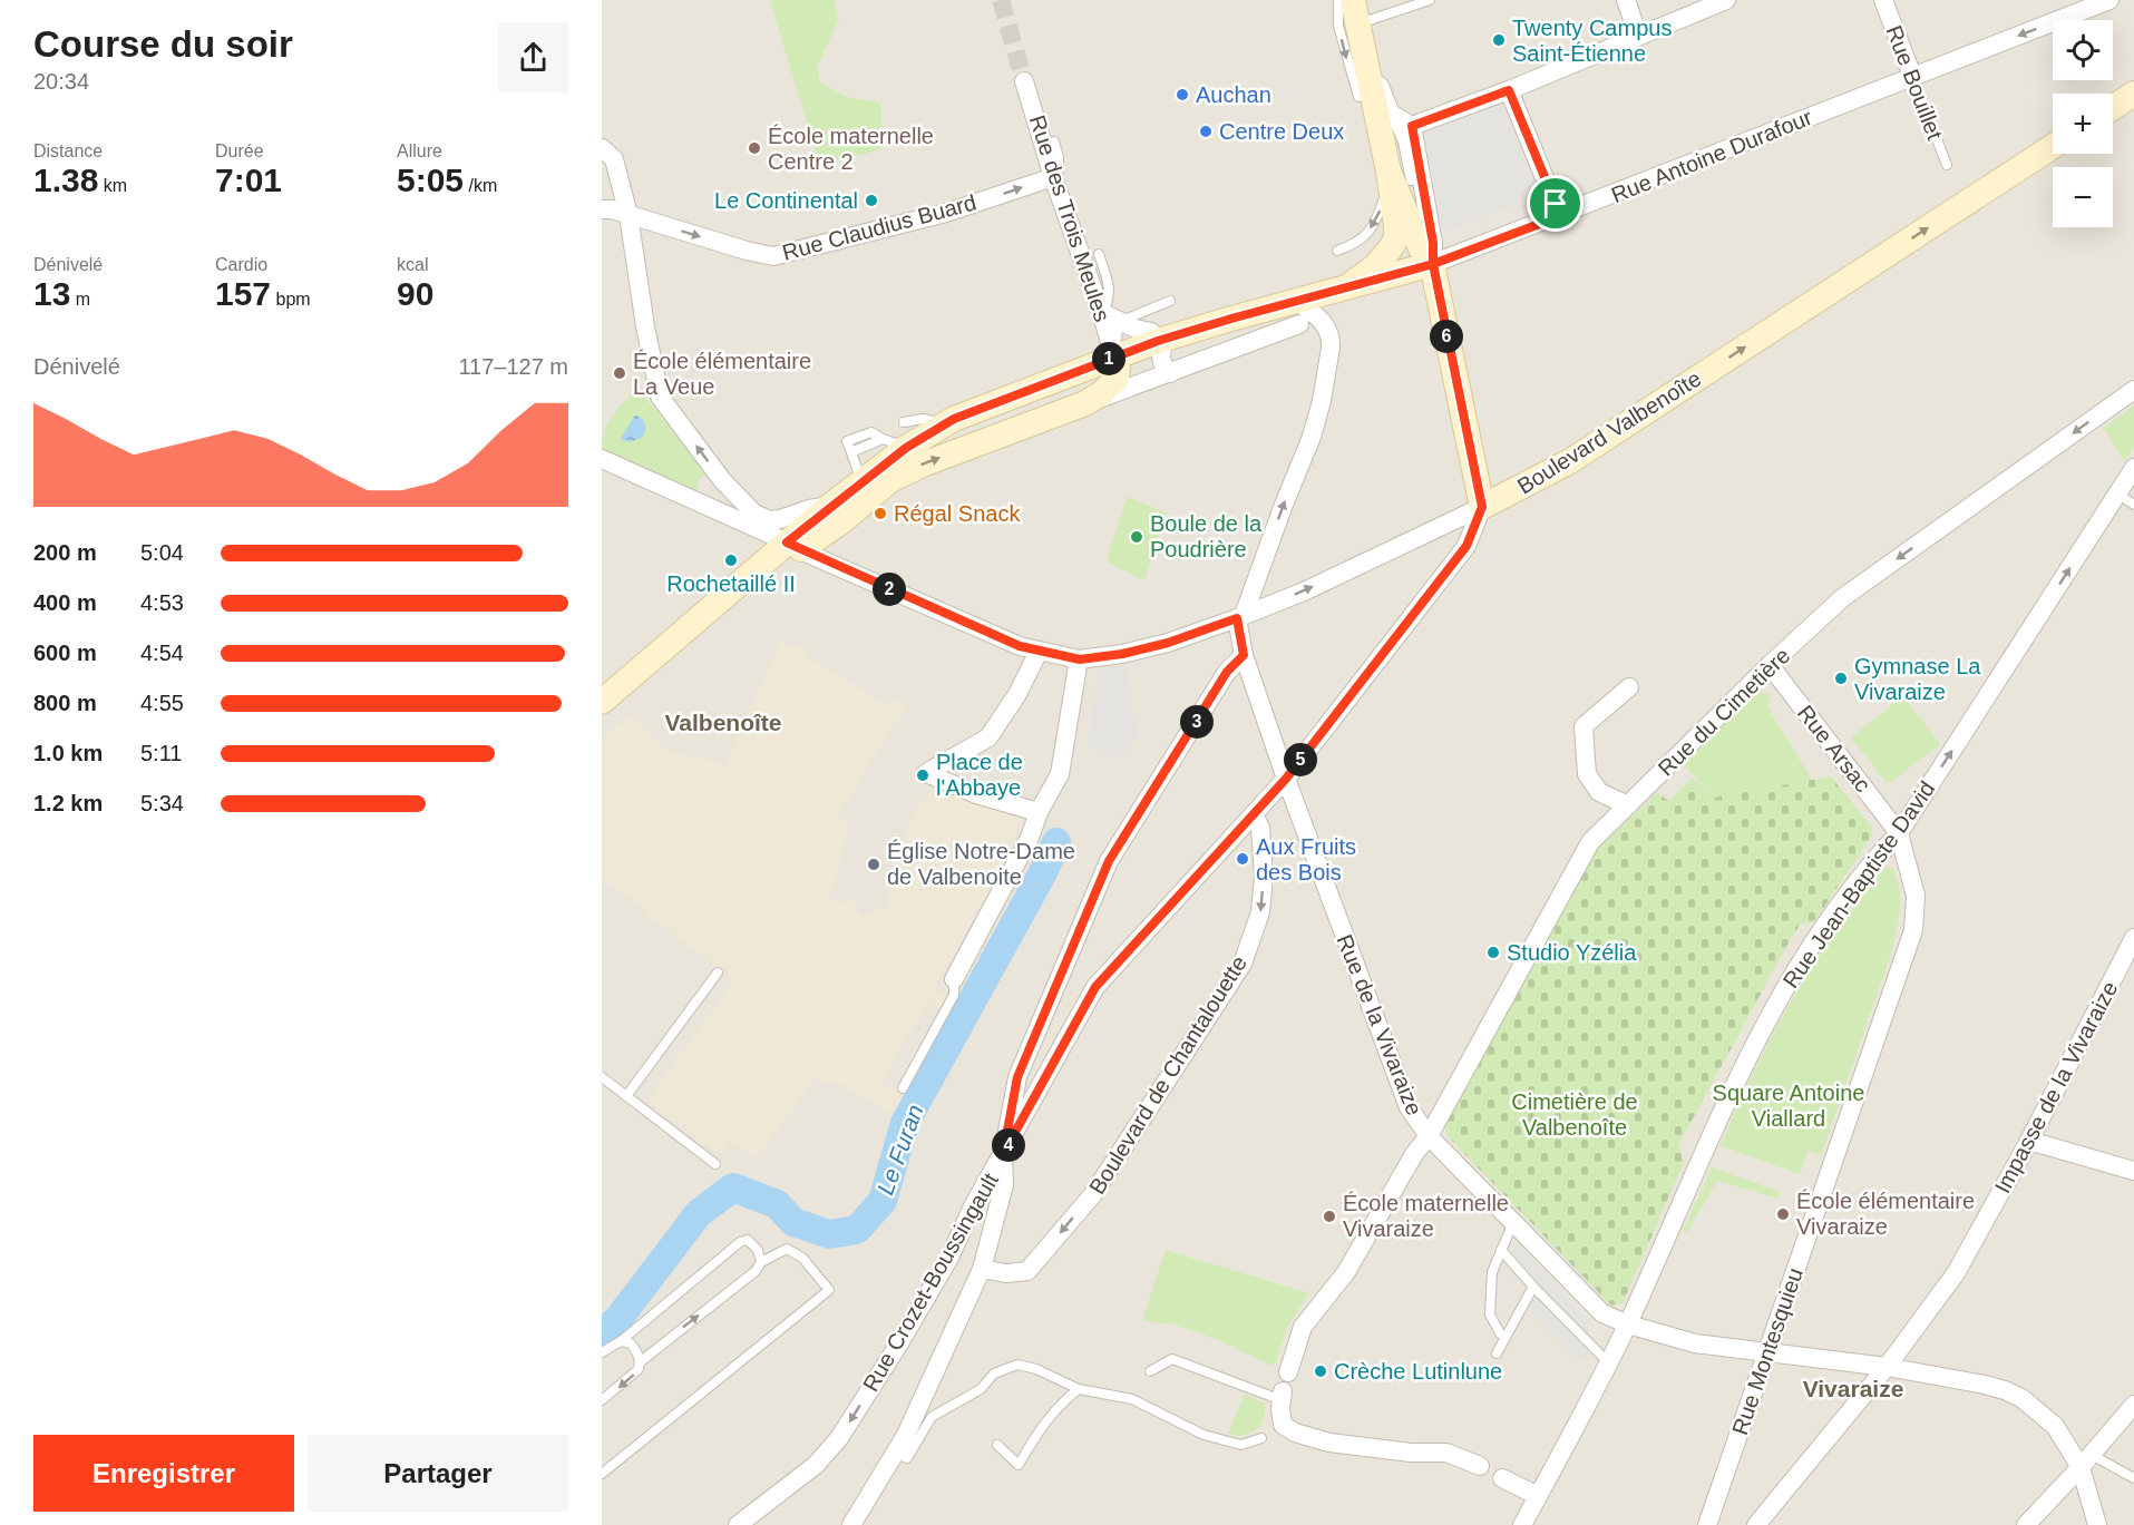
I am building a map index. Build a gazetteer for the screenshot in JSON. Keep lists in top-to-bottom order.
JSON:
{
  "streets": {
    "street": [
      "Rue Bouillet",
      "Rue Antoine Durafour",
      "Rue des Trois Meules",
      "Rue Claudius Buard",
      "Boulevard Valbenoîte",
      "Rue du Cimetière",
      "Rue Arsac",
      "Rue Jean-Baptiste David",
      "Rue de la Vivaraize",
      "Boulevard de Chantalouette",
      "Impasse de la Vivaraize",
      "Rue Crozet-Boussingault",
      "Rue Montesquieu"
    ]
  },
  "crossings": [
    ["Rue Bouillet", "Rue Antoine Durafour"],
    ["Rue Antoine Durafour", "Rue des Trois Meules"],
    ["Rue Antoine Durafour", "Boulevard Valbenoîte"],
    ["Rue des Trois Meules", "Rue Claudius Buard"],
    ["Boulevard Valbenoîte", "Rue de la Vivaraize"],
    ["Boulevard Valbenoîte", "Rue Crozet-Boussingault"],
    ["Rue du Cimetière", "Rue Arsac"],
    ["Rue du Cimetière", "Rue de la Vivaraize"],
    ["Rue Arsac", "Rue Jean-Baptiste David"],
    ["Rue Arsac", "Rue Montesquieu"],
    ["Rue Jean-Baptiste David", "Rue de la Vivaraize"],
    ["Rue Jean-Baptiste David", "Rue Montesquieu"],
    ["Rue de la Vivaraize", "Impasse de la Vivaraize"],
    ["Rue de la Vivaraize", "Rue Crozet-Boussingault"],
    ["Rue de la Vivaraize", "Rue Montesquieu"],
    ["Boulevard de Chantalouette", "Rue Crozet-Boussingault"]
  ],
  "one_way": ["Rue Claudius Buard", "Boulevard Valbenoîte"],
  "districts": ["Valbenoîte", "Vivaraize"],
  "water": ["Le Furan"],
  "parks": ["Square Antoine Viallard", "Cimetière de Valbenoîte"],
  "places": [
    "Twenty Campus Saint-Étienne",
    "Auchan",
    "Centre Deux",
    "École maternelle Centre 2",
    "Le Continental",
    "École élémentaire La Veue",
    "Régal Snack",
    "Boule de la Poudrière",
    "Rochetaillé II",
    "Gymnase La Vivaraize",
    "Place de l'Abbaye",
    "Aux Fruits des Bois",
    "Église Notre-Dame de Valbenoite",
    "Studio Yzélia",
    "École élémentaire Vivaraize",
    "École maternelle Vivaraize",
    "Crèche Lutinlune"
  ],
  "page": {
    "heading": ["Course du soir", "20:34"],
    "map_buttons": ["+", "−"],
    "stats": [
      ["Distance", "1.38 km"],
      ["Durée", "7:01"],
      ["Allure", "5:05 /km"],
      ["Dénivelé", "13 m"],
      ["Cardio", "157 bpm"],
      ["kcal", "90"]
    ],
    "pins": [
      "6",
      "1",
      "2",
      "3",
      "5",
      "4"
    ],
    "chart": ["Dénivelé", "117–127 m"],
    "list": [
      {
        "name": "200 m",
        "note": "5:04"
      },
      {
        "name": "400 m",
        "note": "4:53"
      },
      {
        "name": "600 m",
        "note": "4:54"
      },
      {
        "name": "800 m",
        "note": "4:55"
      },
      {
        "name": "1.0 km",
        "note": "5:11"
      },
      {
        "name": "1.2 km",
        "note": "5:34"
      }
    ],
    "buttons": ["Enregistrer", "Partager"]
  }
}
